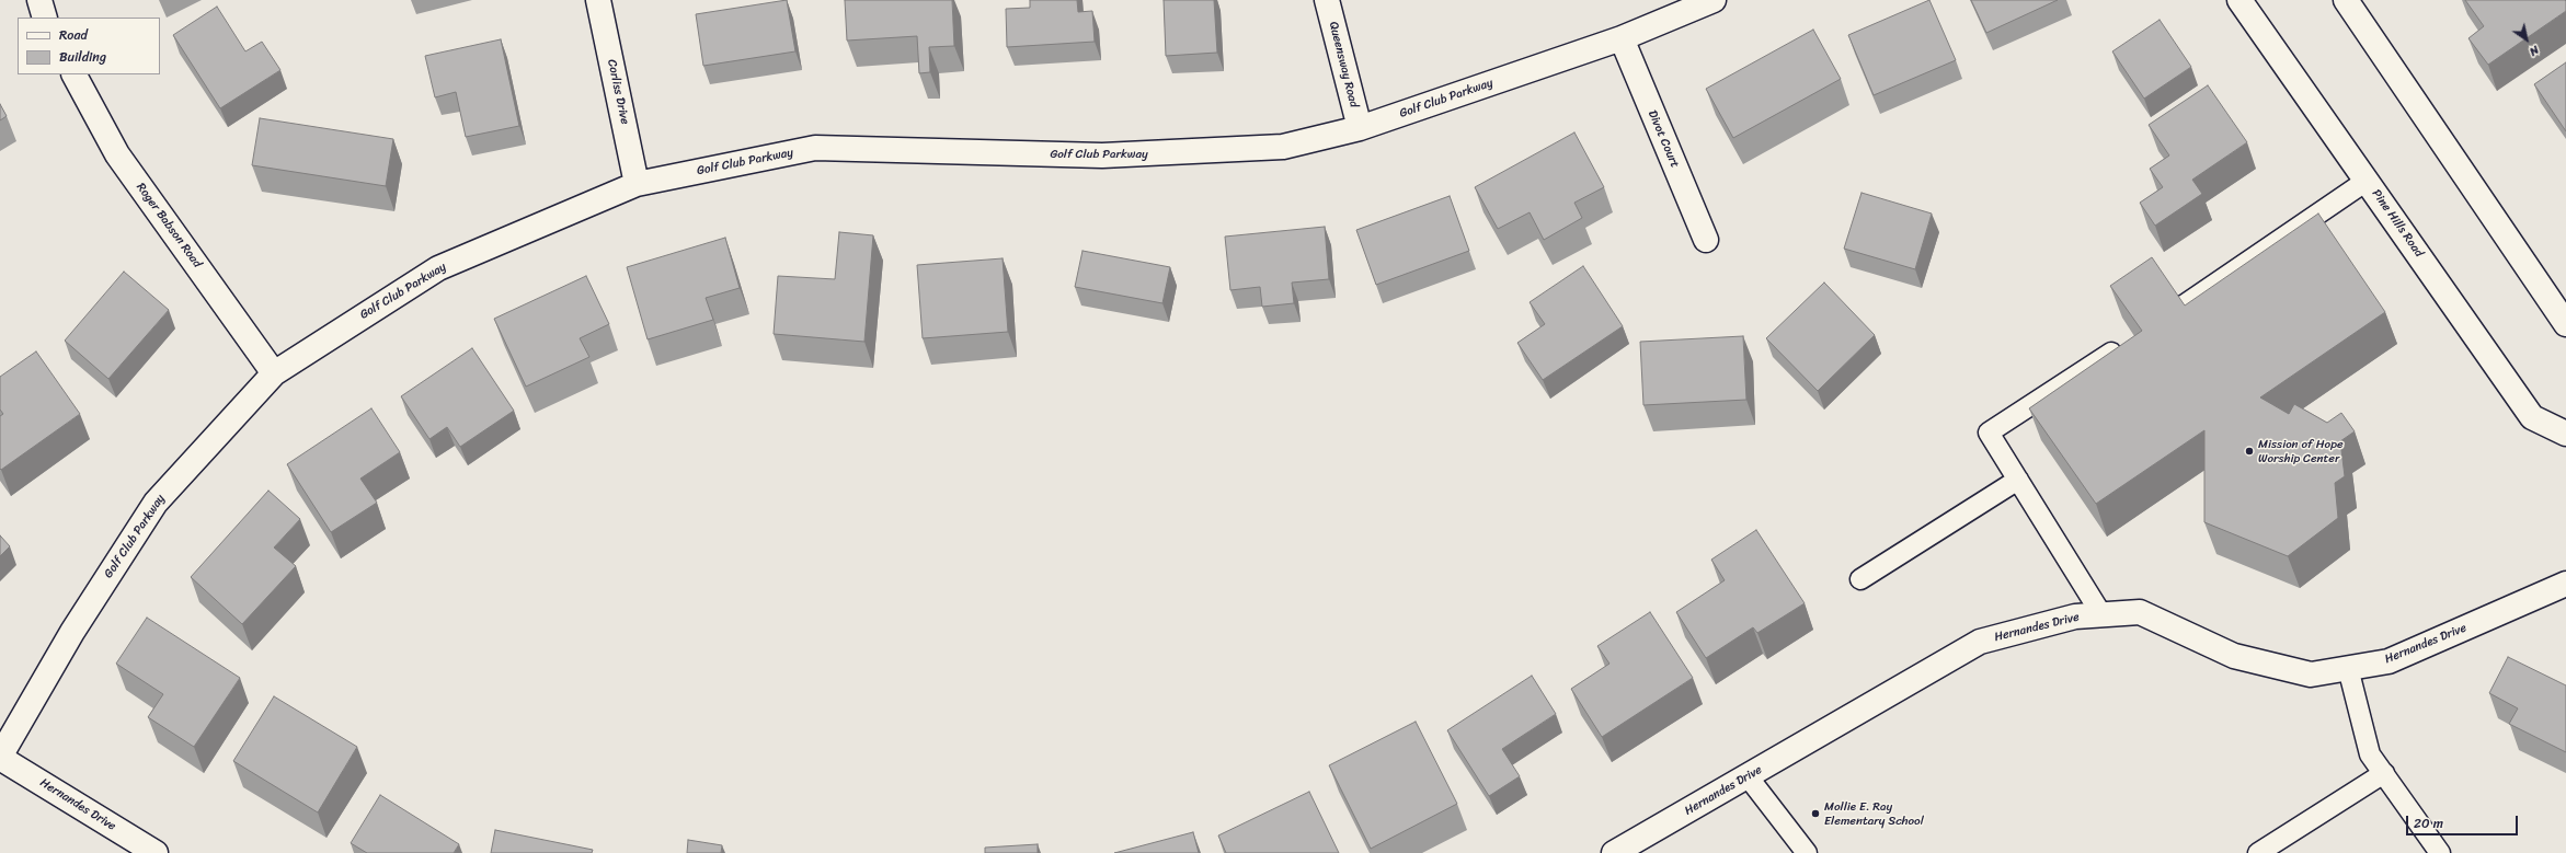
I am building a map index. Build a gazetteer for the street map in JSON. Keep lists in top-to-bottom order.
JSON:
{
  "streets": {
    "street": [
      "Queensway Road",
      "Corliss Drive",
      "Golf Club Parkway",
      "Divot Court",
      "Pine Hills Road",
      "Roger Babson Road",
      "Hernandes Drive"
    ]
  },
  "crossings": [
    ["Queensway Road", "Golf Club Parkway"],
    ["Corliss Drive", "Golf Club Parkway"],
    ["Golf Club Parkway", "Divot Court"],
    ["Golf Club Parkway", "Roger Babson Road"],
    ["Golf Club Parkway", "Hernandes Drive"]
  ],
  "places": ["Mission of Hope Worship Center", "Mollie E. Ray Elementary School"],
  "legend": ["Road", "Building"],
  "scale_bar": "20 m",
  "north": "bottom right"
}
